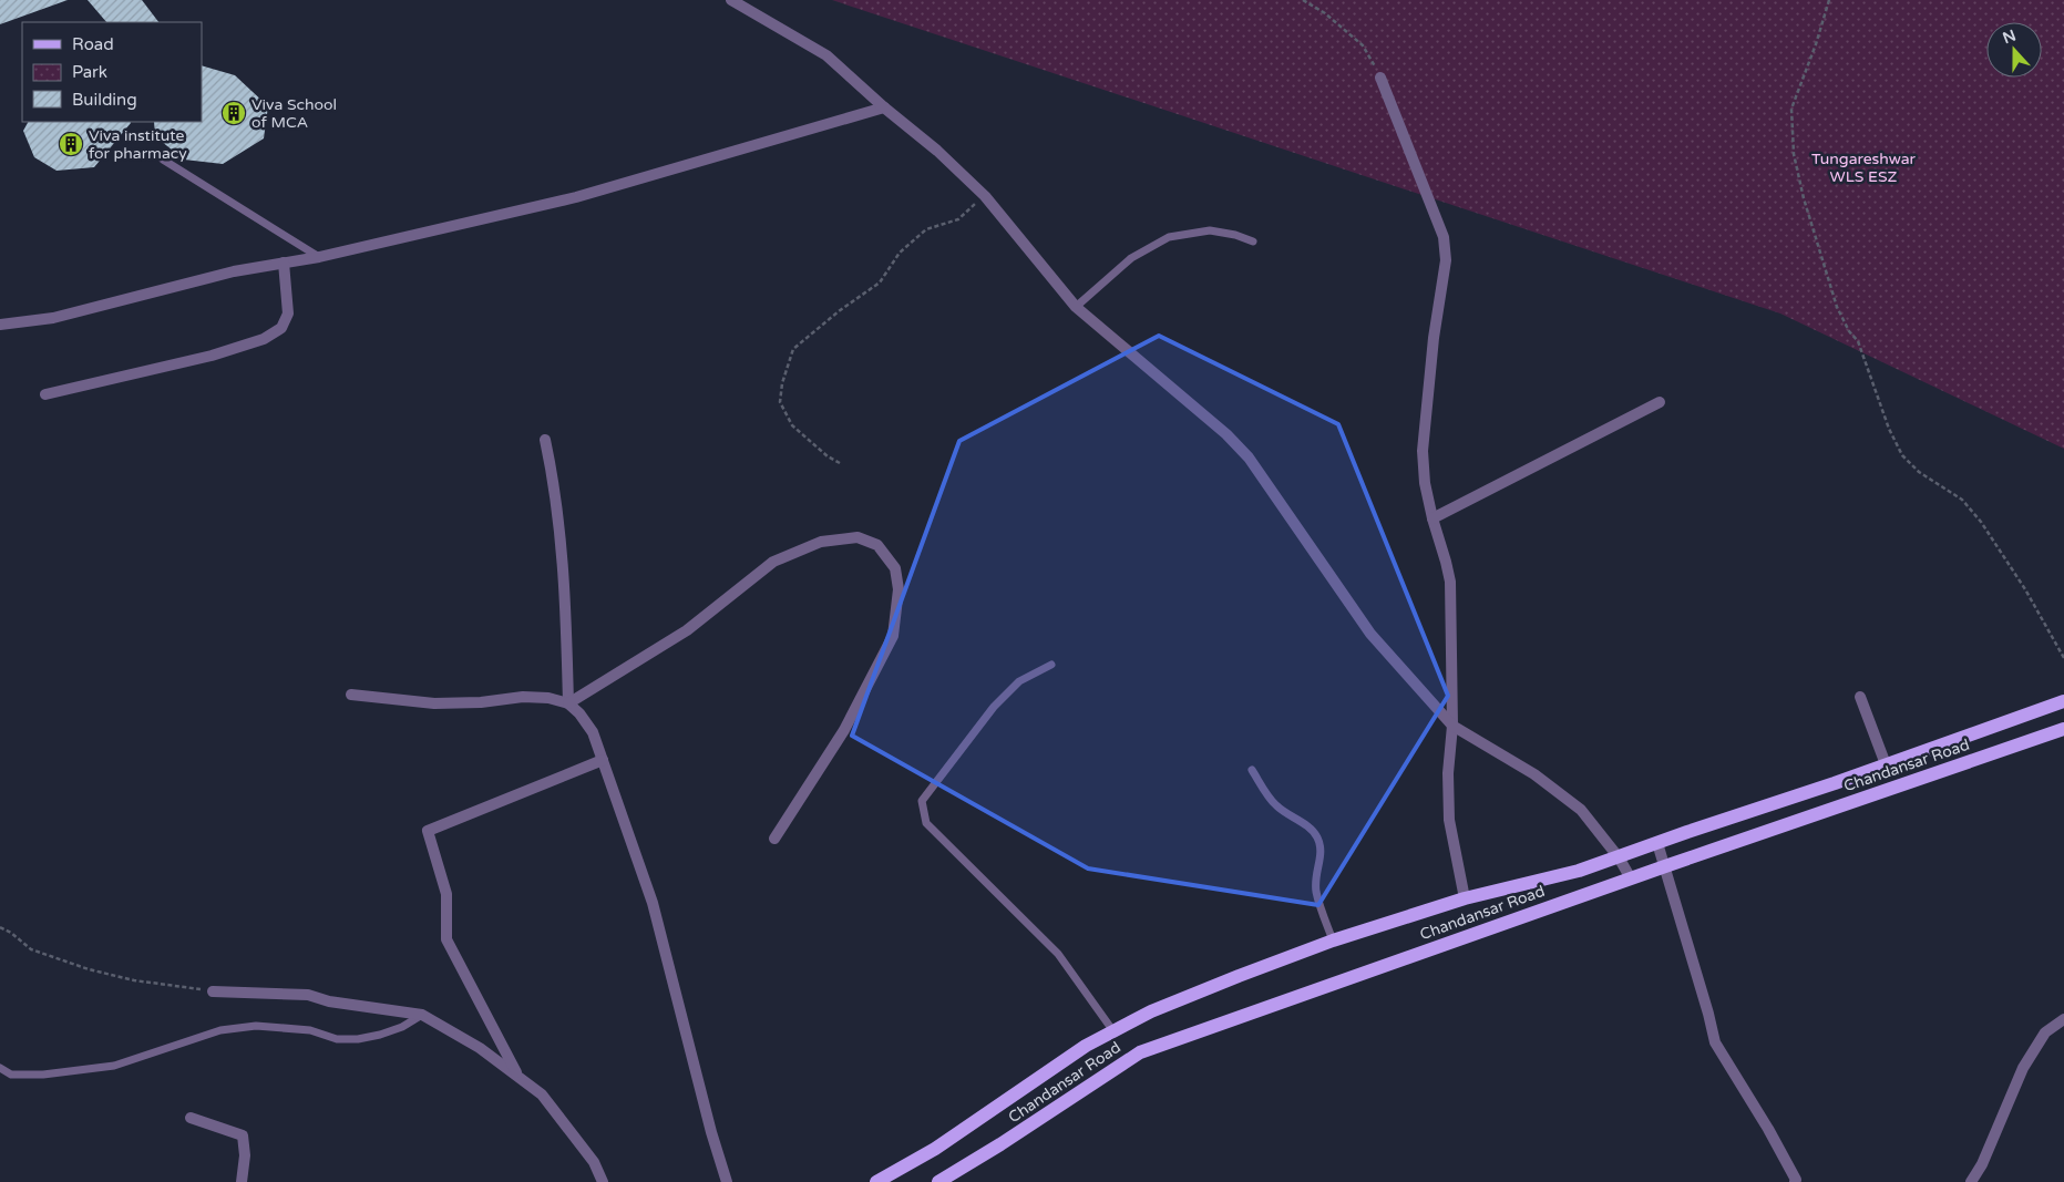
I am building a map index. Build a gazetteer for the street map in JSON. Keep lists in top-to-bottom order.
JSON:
{
  "streets": {
    "main road": ["Chandansar Road"]
  },
  "parks": ["Tungareshwar WLS ESZ"],
  "places": {
    "building": ["Viva School of MCA", "Viva institute for pharmacy"]
  },
  "legend": ["Road", "Park", "Building"],
  "north": "top"
}
